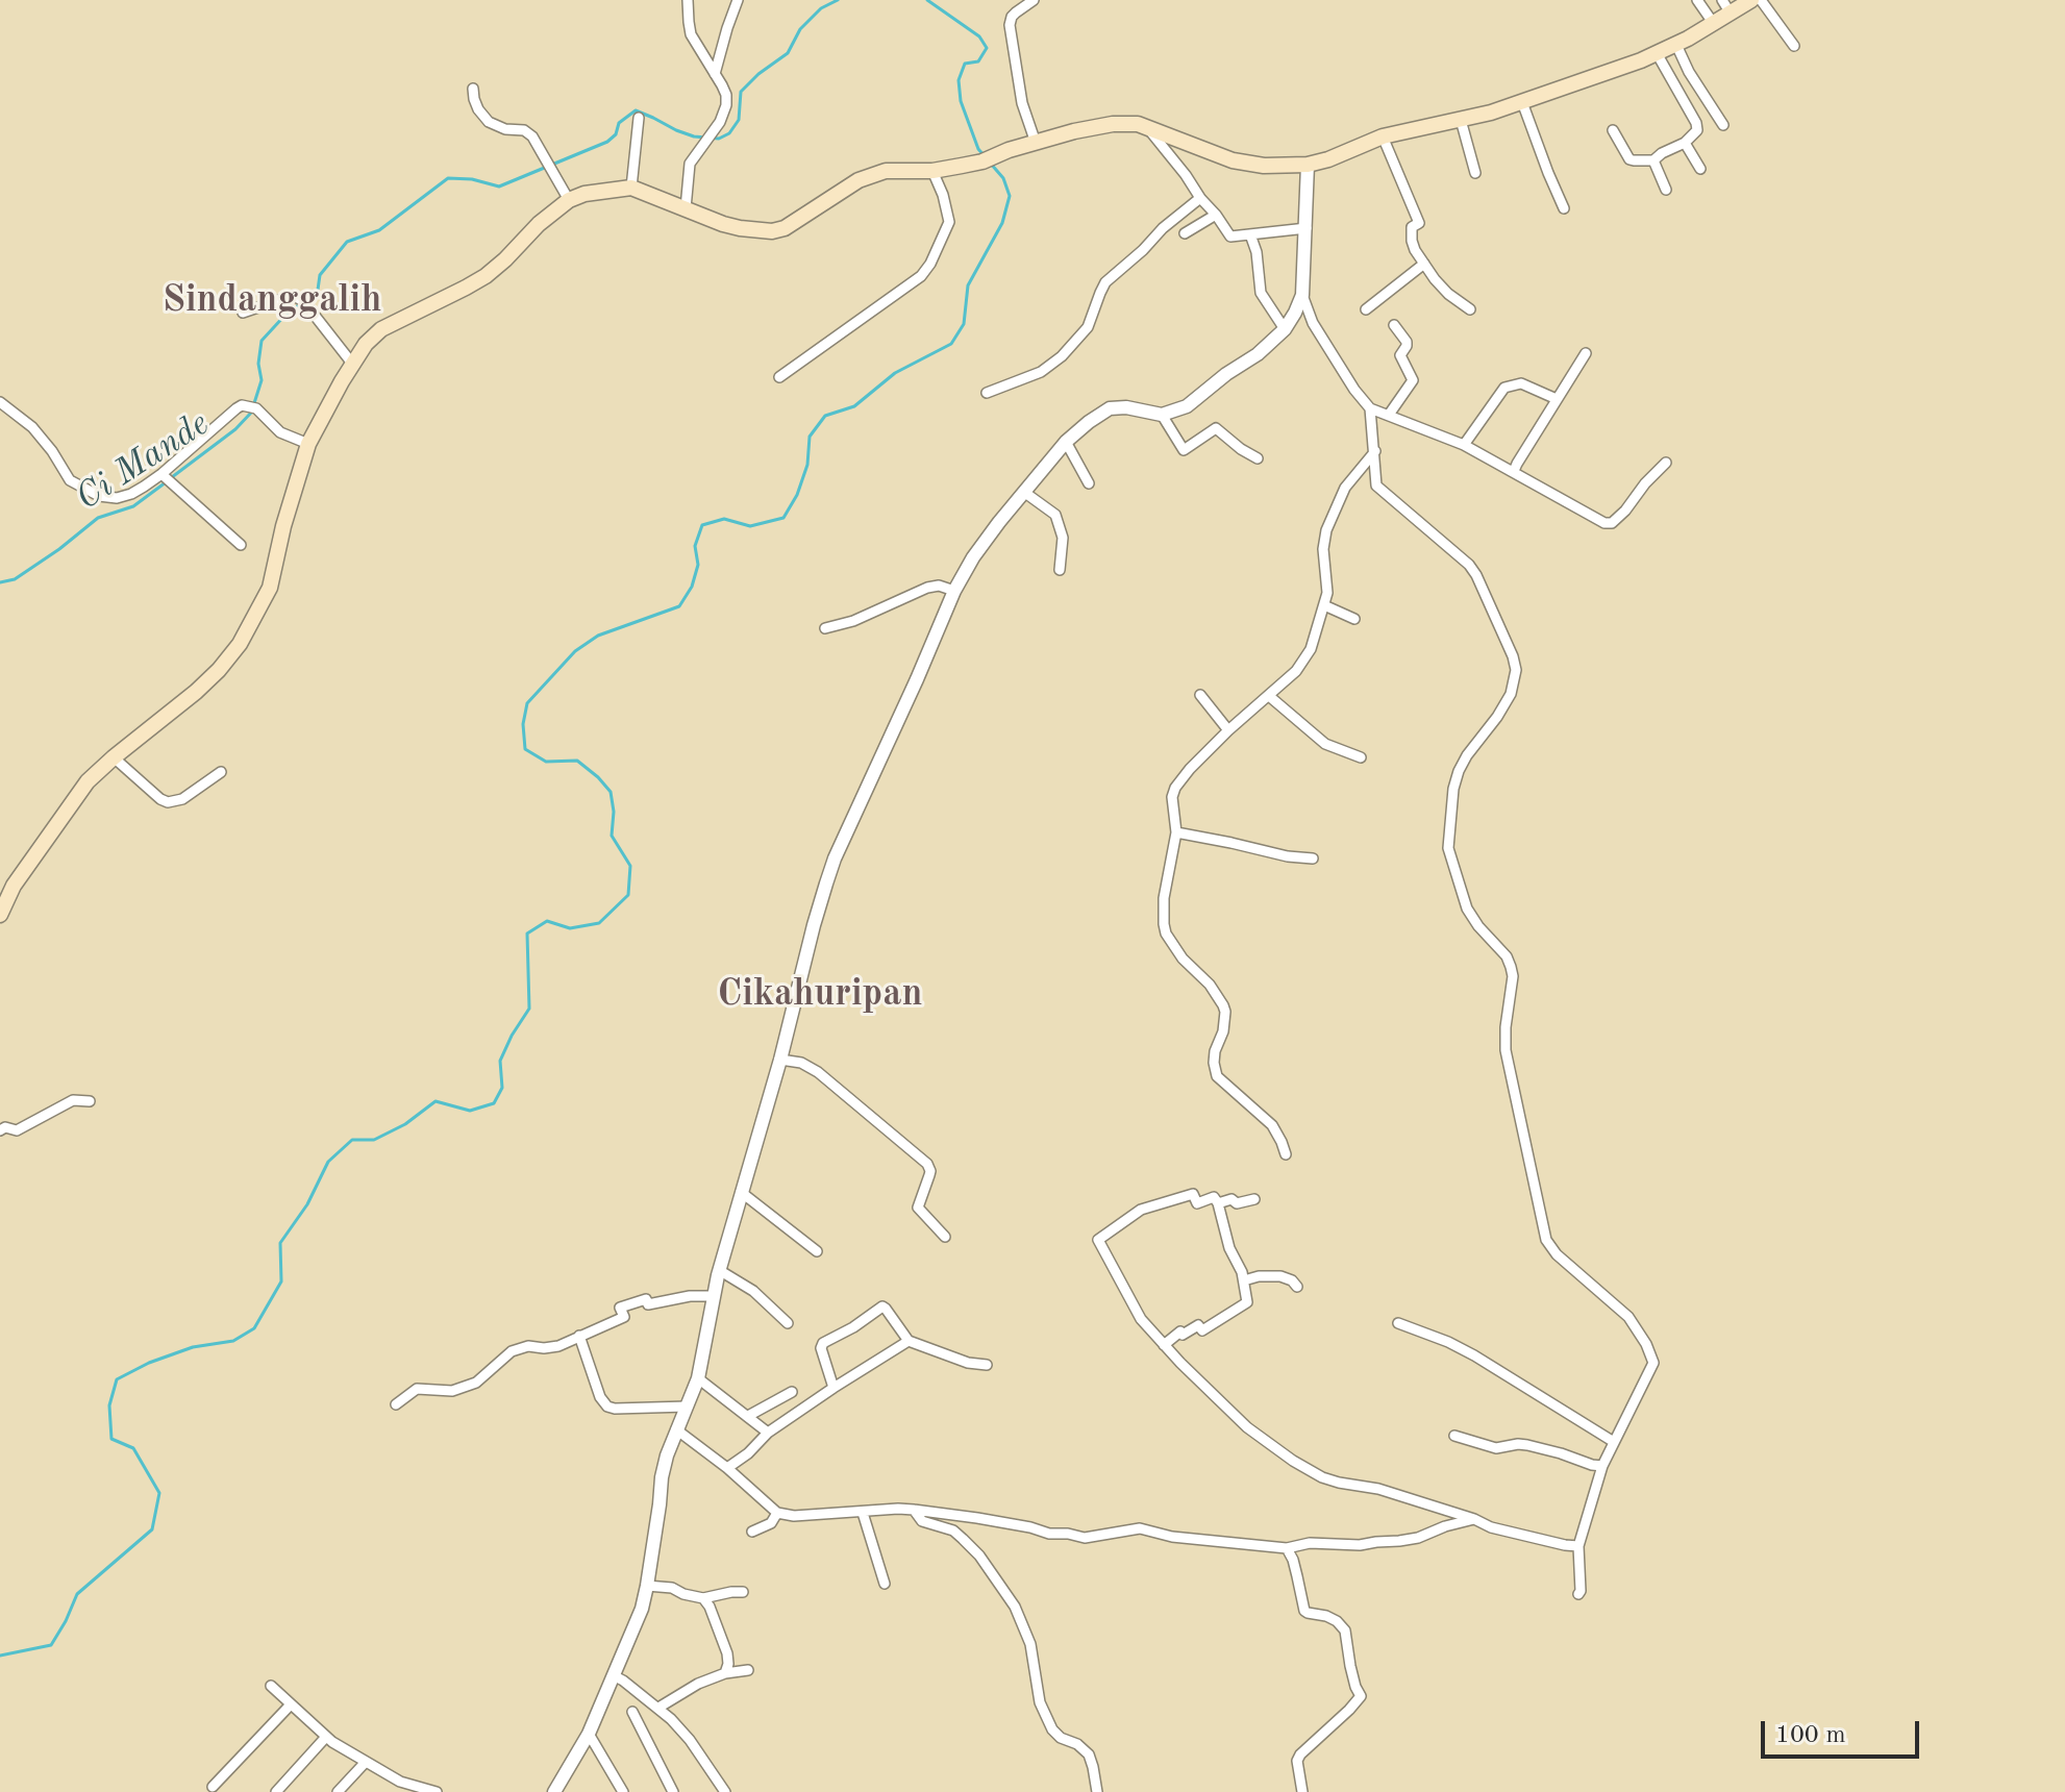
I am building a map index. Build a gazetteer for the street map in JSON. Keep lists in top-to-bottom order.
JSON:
{
  "districts": ["Sindanggalih", "Cikahuripan"],
  "water": ["Ci Mande"],
  "scale_bar": "100 m"
}
